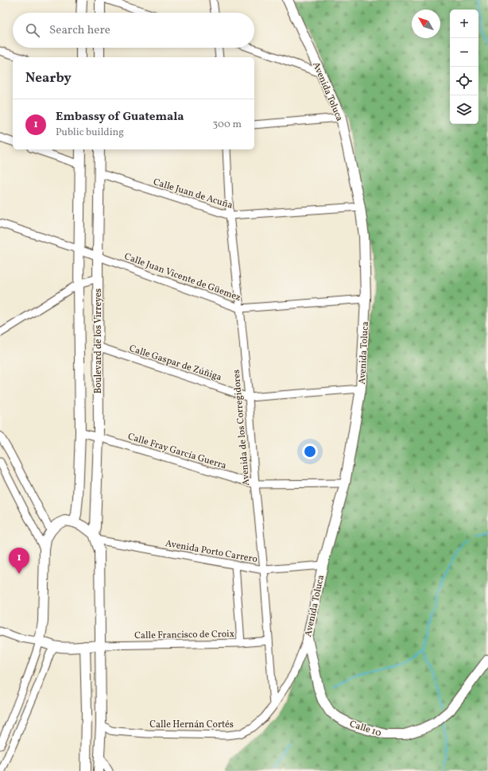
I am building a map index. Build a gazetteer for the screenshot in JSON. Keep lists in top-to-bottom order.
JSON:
{
  "streets": {
    "street": [
      "Avenida Toluca",
      "Calle Juan de Acuña",
      "Calle Juan Vicente de Güemez",
      "Boulevard de los Virreyes",
      "Calle Gaspar de Zúñiga",
      "Avenida de los Corregidores",
      "Calle Fray García Guerra",
      "Avenida Porto Carrero",
      "Calle Francisco de Croix",
      "Calle Hernán Cortés",
      "Calle 10"
    ]
  },
  "crossings": [
    ["Avenida Toluca", "Calle Juan de Acuña"],
    ["Avenida Toluca", "Calle Juan Vicente de Güemez"],
    ["Avenida Toluca", "Calle Gaspar de Zúñiga"],
    ["Avenida Toluca", "Avenida de los Corregidores"],
    ["Avenida Toluca", "Calle Fray García Guerra"],
    ["Avenida Toluca", "Avenida Porto Carrero"],
    ["Avenida Toluca", "Calle Hernán Cortés"],
    ["Avenida Toluca", "Calle 10"],
    ["Calle Juan de Acuña", "Boulevard de los Virreyes"],
    ["Calle Juan de Acuña", "Avenida de los Corregidores"],
    ["Calle Juan Vicente de Güemez", "Boulevard de los Virreyes"],
    ["Calle Juan Vicente de Güemez", "Avenida de los Corregidores"],
    ["Boulevard de los Virreyes", "Calle Gaspar de Zúñiga"],
    ["Boulevard de los Virreyes", "Calle Fray García Guerra"],
    ["Boulevard de los Virreyes", "Avenida Porto Carrero"],
    ["Boulevard de los Virreyes", "Calle Francisco de Croix"],
    ["Calle Gaspar de Zúñiga", "Avenida de los Corregidores"],
    ["Avenida de los Corregidores", "Calle Fray García Guerra"],
    ["Avenida de los Corregidores", "Avenida Porto Carrero"],
    ["Avenida de los Corregidores", "Calle Francisco de Croix"],
    ["Avenida de los Corregidores", "Calle Hernán Cortés"]
  ],
  "north": "top left",
  "page": {
    "map_buttons": ["+", "−"],
    "search": "Search here",
    "heading": "Nearby",
    "list": [
      {
        "mark": "1",
        "name": "Embassy of Guatemala",
        "note": "Public building",
        "value": "300 m"
      }
    ],
    "pins": "1"
  }
}
